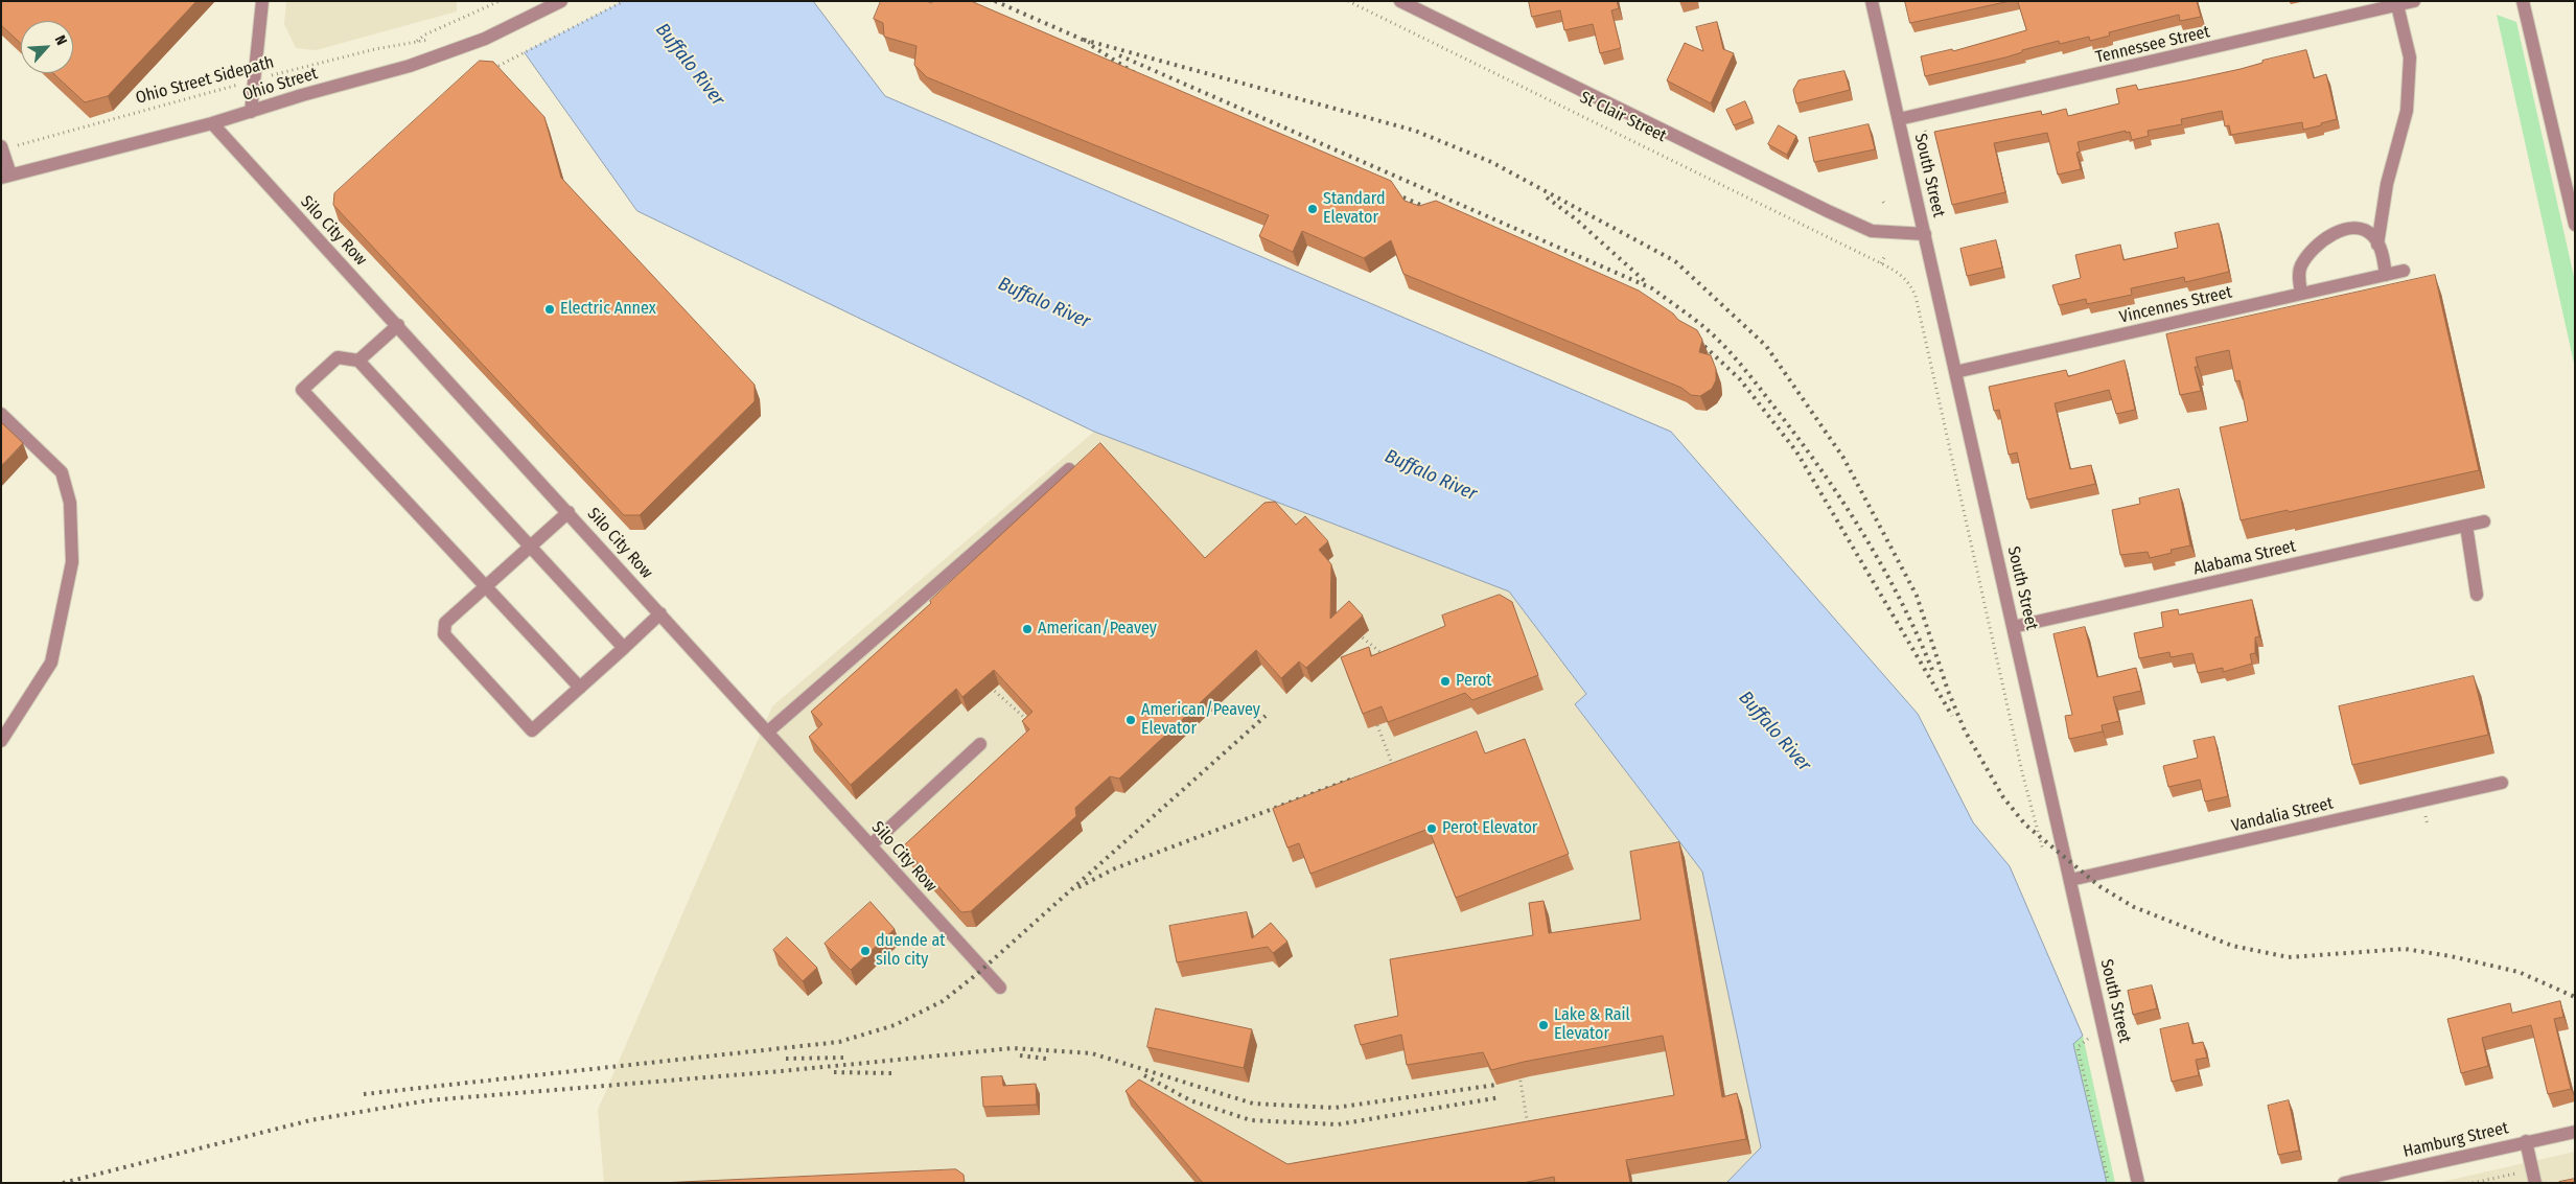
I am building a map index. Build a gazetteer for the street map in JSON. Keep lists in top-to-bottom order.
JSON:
{
  "streets": {
    "street": [
      "Tennessee Street",
      "Ohio Street",
      "St Clair Street",
      "South Street",
      "Silo City Row",
      "Vincennes Street",
      "Alabama Street",
      "Vandalia Street",
      "Hamburg Street"
    ],
    "path": ["Ohio Street Sidepath"]
  },
  "crossings": [
    ["Tennessee Street", "South Street"],
    ["Ohio Street", "Silo City Row"],
    ["St Clair Street", "South Street"],
    ["South Street", "Vincennes Street"],
    ["South Street", "Alabama Street"],
    ["South Street", "Vandalia Street"]
  ],
  "water": ["Buffalo River"],
  "places": [
    "Standard Elevator",
    "Electric Annex",
    "American/Peavey",
    "Perot",
    "American/Peavey Elevator",
    "Perot Elevator",
    "duende at silo city",
    "Lake & Rail Elevator"
  ],
  "north": "top right"
}
